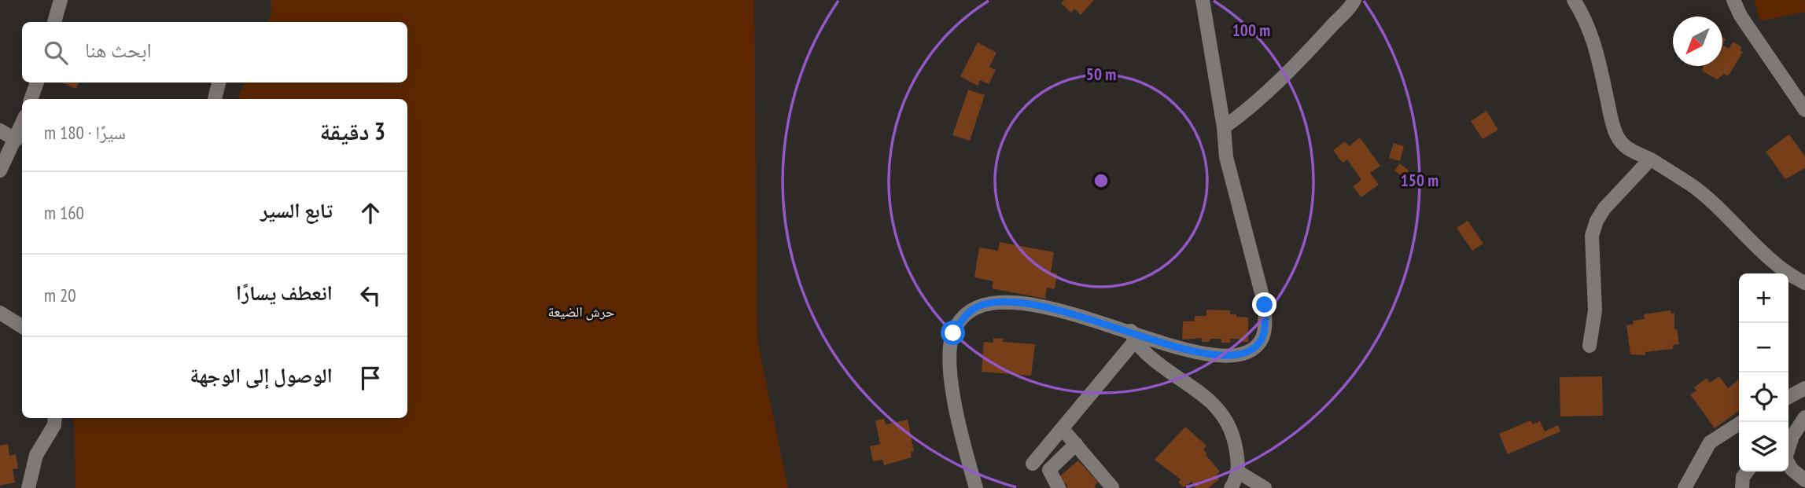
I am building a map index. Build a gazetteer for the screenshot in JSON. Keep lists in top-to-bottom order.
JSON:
{
  "parks": ["حرش الضيعة"],
  "north": "bottom left",
  "page": {
    "search": "ابحث هنا",
    "heading": ["3 دقيقة", "سيرًا · 180 m"],
    "list": [
      ["تابع السير", "160 m"],
      ["انعطف يسارًا", "20 m"],
      "الوصول إلى الوجهة"
    ],
    "map_buttons": ["+", "−"]
  },
  "rings": ["100 m", "50 m", "150 m"]
}
